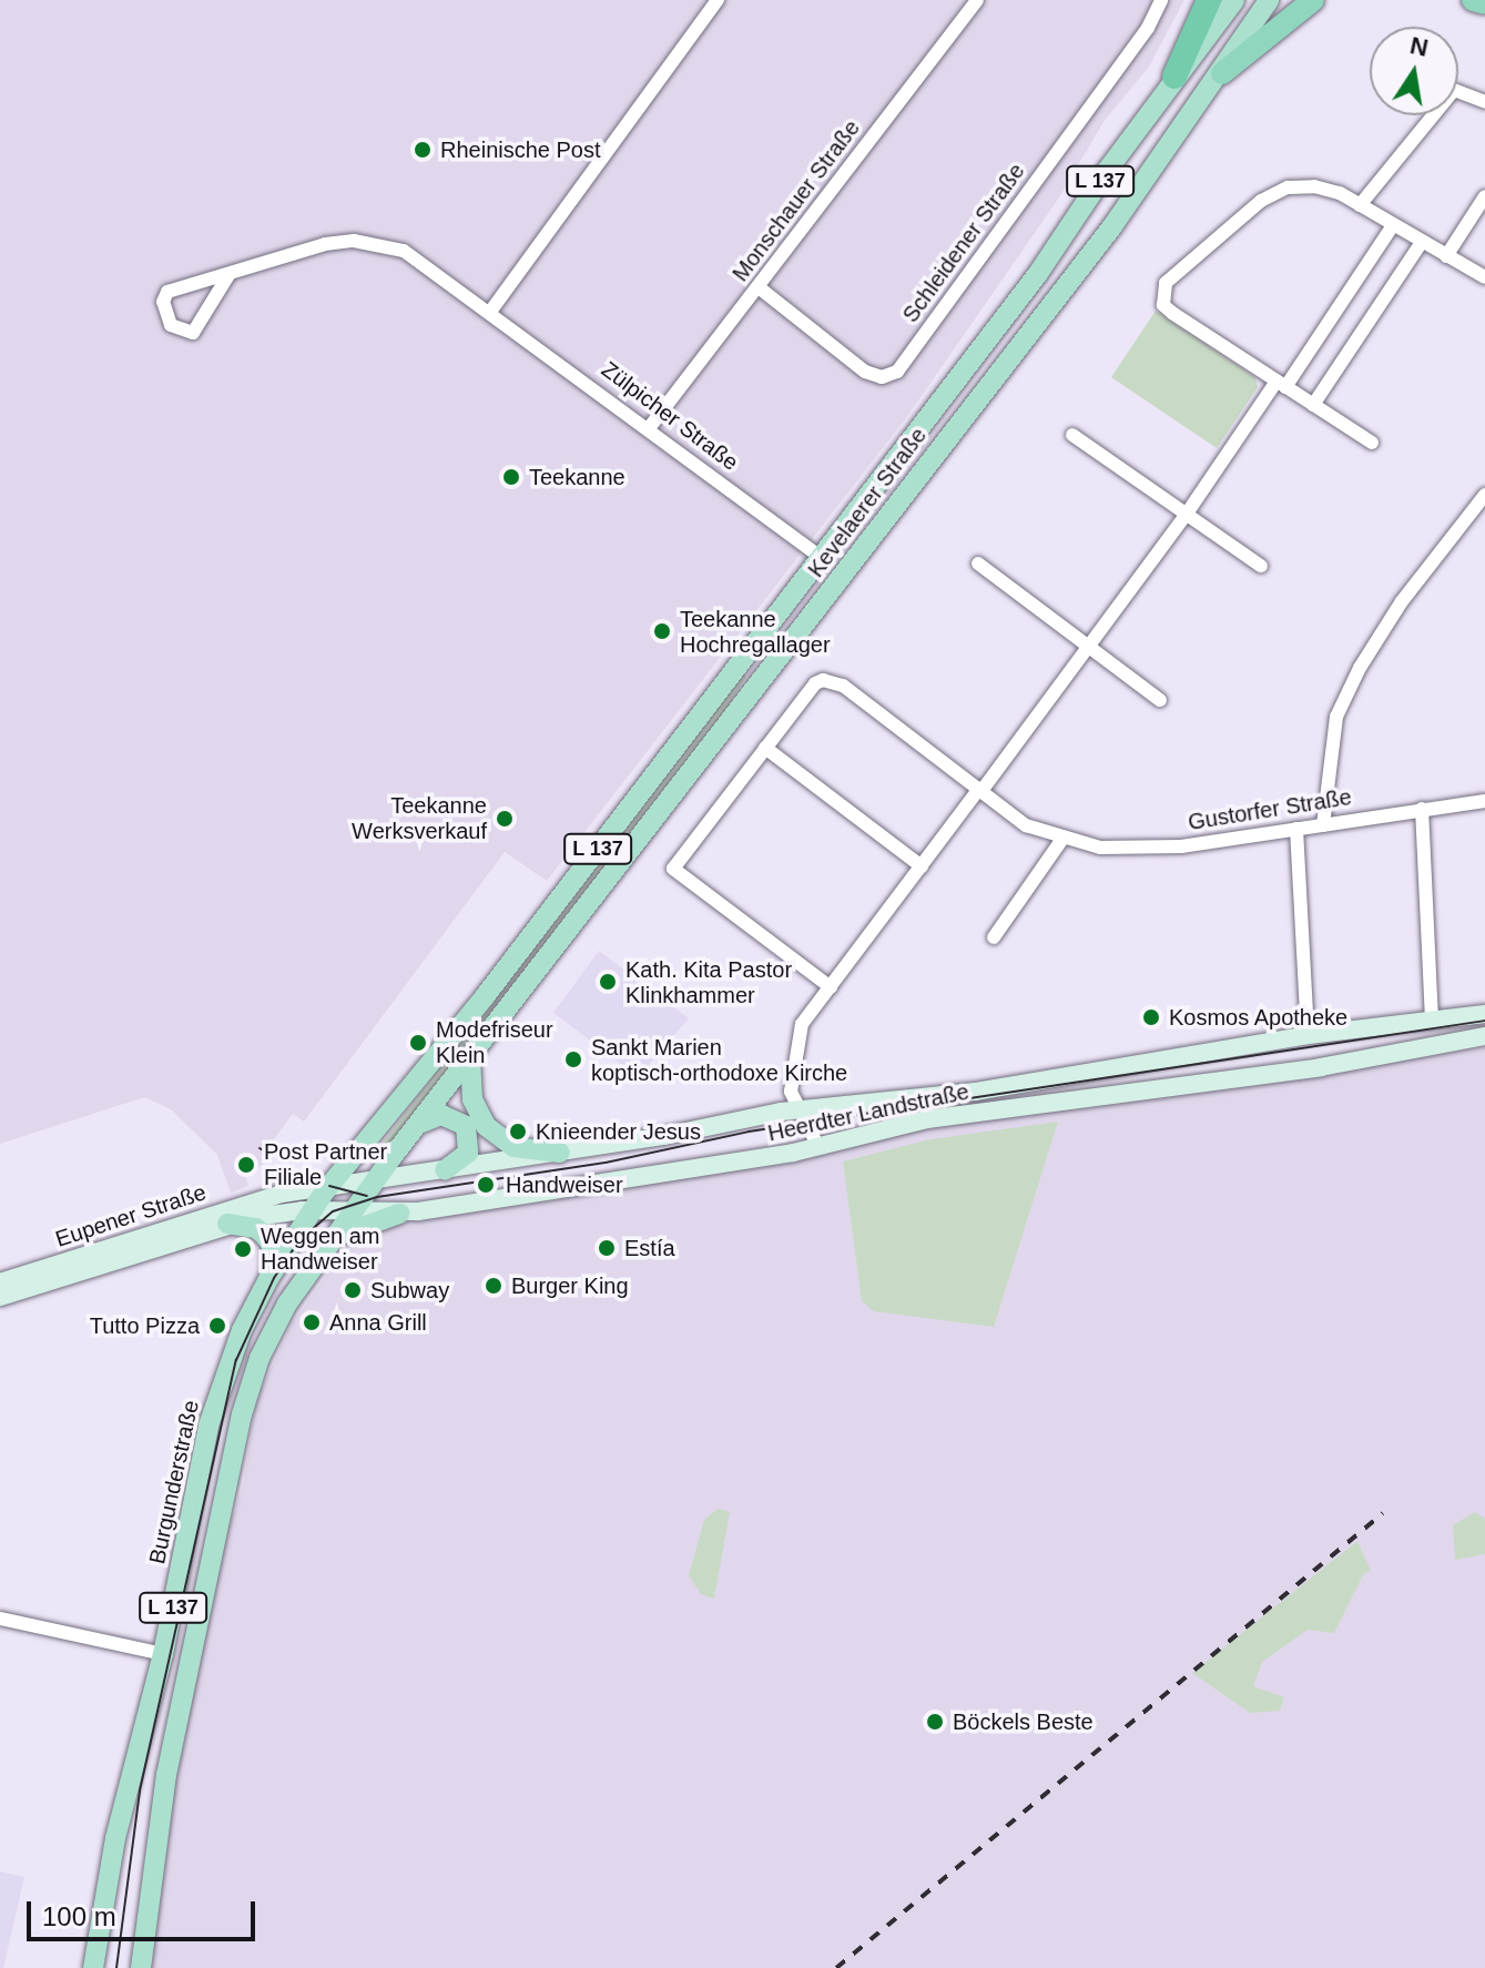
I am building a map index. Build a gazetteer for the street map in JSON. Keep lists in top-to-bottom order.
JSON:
{
  "streets": {
    "main road": [
      "L 137",
      "Kevelaerer Straße",
      "Heerdter Landstraße",
      "Eupener Straße",
      "Burgunderstraße"
    ],
    "street": [
      "Monschauer Straße",
      "Schleidener Straße",
      "Zülpicher Straße",
      "Gustorfer Straße"
    ]
  },
  "crossings": [
    ["L 137", "Kevelaerer Straße"],
    ["L 137", "Heerdter Landstraße"],
    ["Monschauer Straße", "Schleidener Straße"],
    ["Monschauer Straße", "Zülpicher Straße"],
    ["Zülpicher Straße", "Kevelaerer Straße"],
    ["Kevelaerer Straße", "Heerdter Landstraße"],
    ["Kevelaerer Straße", "Eupener Straße"],
    ["Kevelaerer Straße", "Burgunderstraße"],
    ["Heerdter Landstraße", "Eupener Straße"],
    ["Heerdter Landstraße", "Burgunderstraße"],
    ["Eupener Straße", "Burgunderstraße"]
  ],
  "places": [
    "Rheinische Post",
    "Teekanne",
    "Teekanne Hochregallager",
    "Teekanne Werksverkauf",
    "Kath. Kita Pastor Klinkhammer",
    "Kosmos Apotheke",
    "Modefriseur Klein",
    "Sankt Marien koptisch-orthodoxe Kirche",
    "Knieender Jesus",
    "Post Partner Filiale",
    "Handweiser",
    "Estía",
    "Weggen am Handweiser",
    "Burger King",
    "Subway",
    "Anna Grill",
    "Tutto Pizza",
    "Böckels Beste"
  ],
  "scale_bar": "100 m",
  "north": "top"
}
